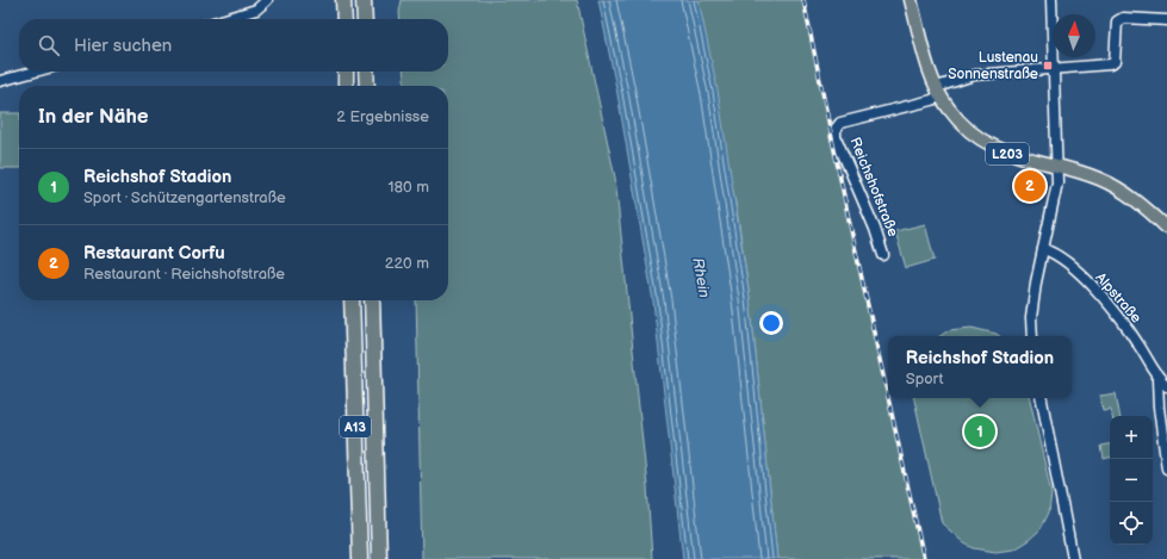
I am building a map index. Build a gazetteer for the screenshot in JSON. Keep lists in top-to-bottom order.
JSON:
{
  "streets": {
    "highway": ["A13"],
    "main road": ["L203"],
    "street": ["Reichshofstraße", "Alpstraße"]
  },
  "crossings": [
    ["L203", "Reichshofstraße"]
  ],
  "water": ["Rhein"],
  "places": {
    "transit": ["Lustenau Sonnenstraße"]
  },
  "north": "top",
  "page": {
    "search": "Hier suchen",
    "heading": ["In der Nähe", "2 Ergebnisse"],
    "list": [
      {
        "mark": "1",
        "name": "Reichshof Stadion",
        "note": "Sport · Schützengartenstraße",
        "value": "180 m"
      },
      {
        "mark": "2",
        "name": "Restaurant Corfu",
        "note": "Restaurant · Reichshofstraße",
        "value": "220 m"
      }
    ],
    "pins": ["2", "1"],
    "popup": ["Reichshof Stadion", "Sport"],
    "map_buttons": ["+", "−"]
  }
}
